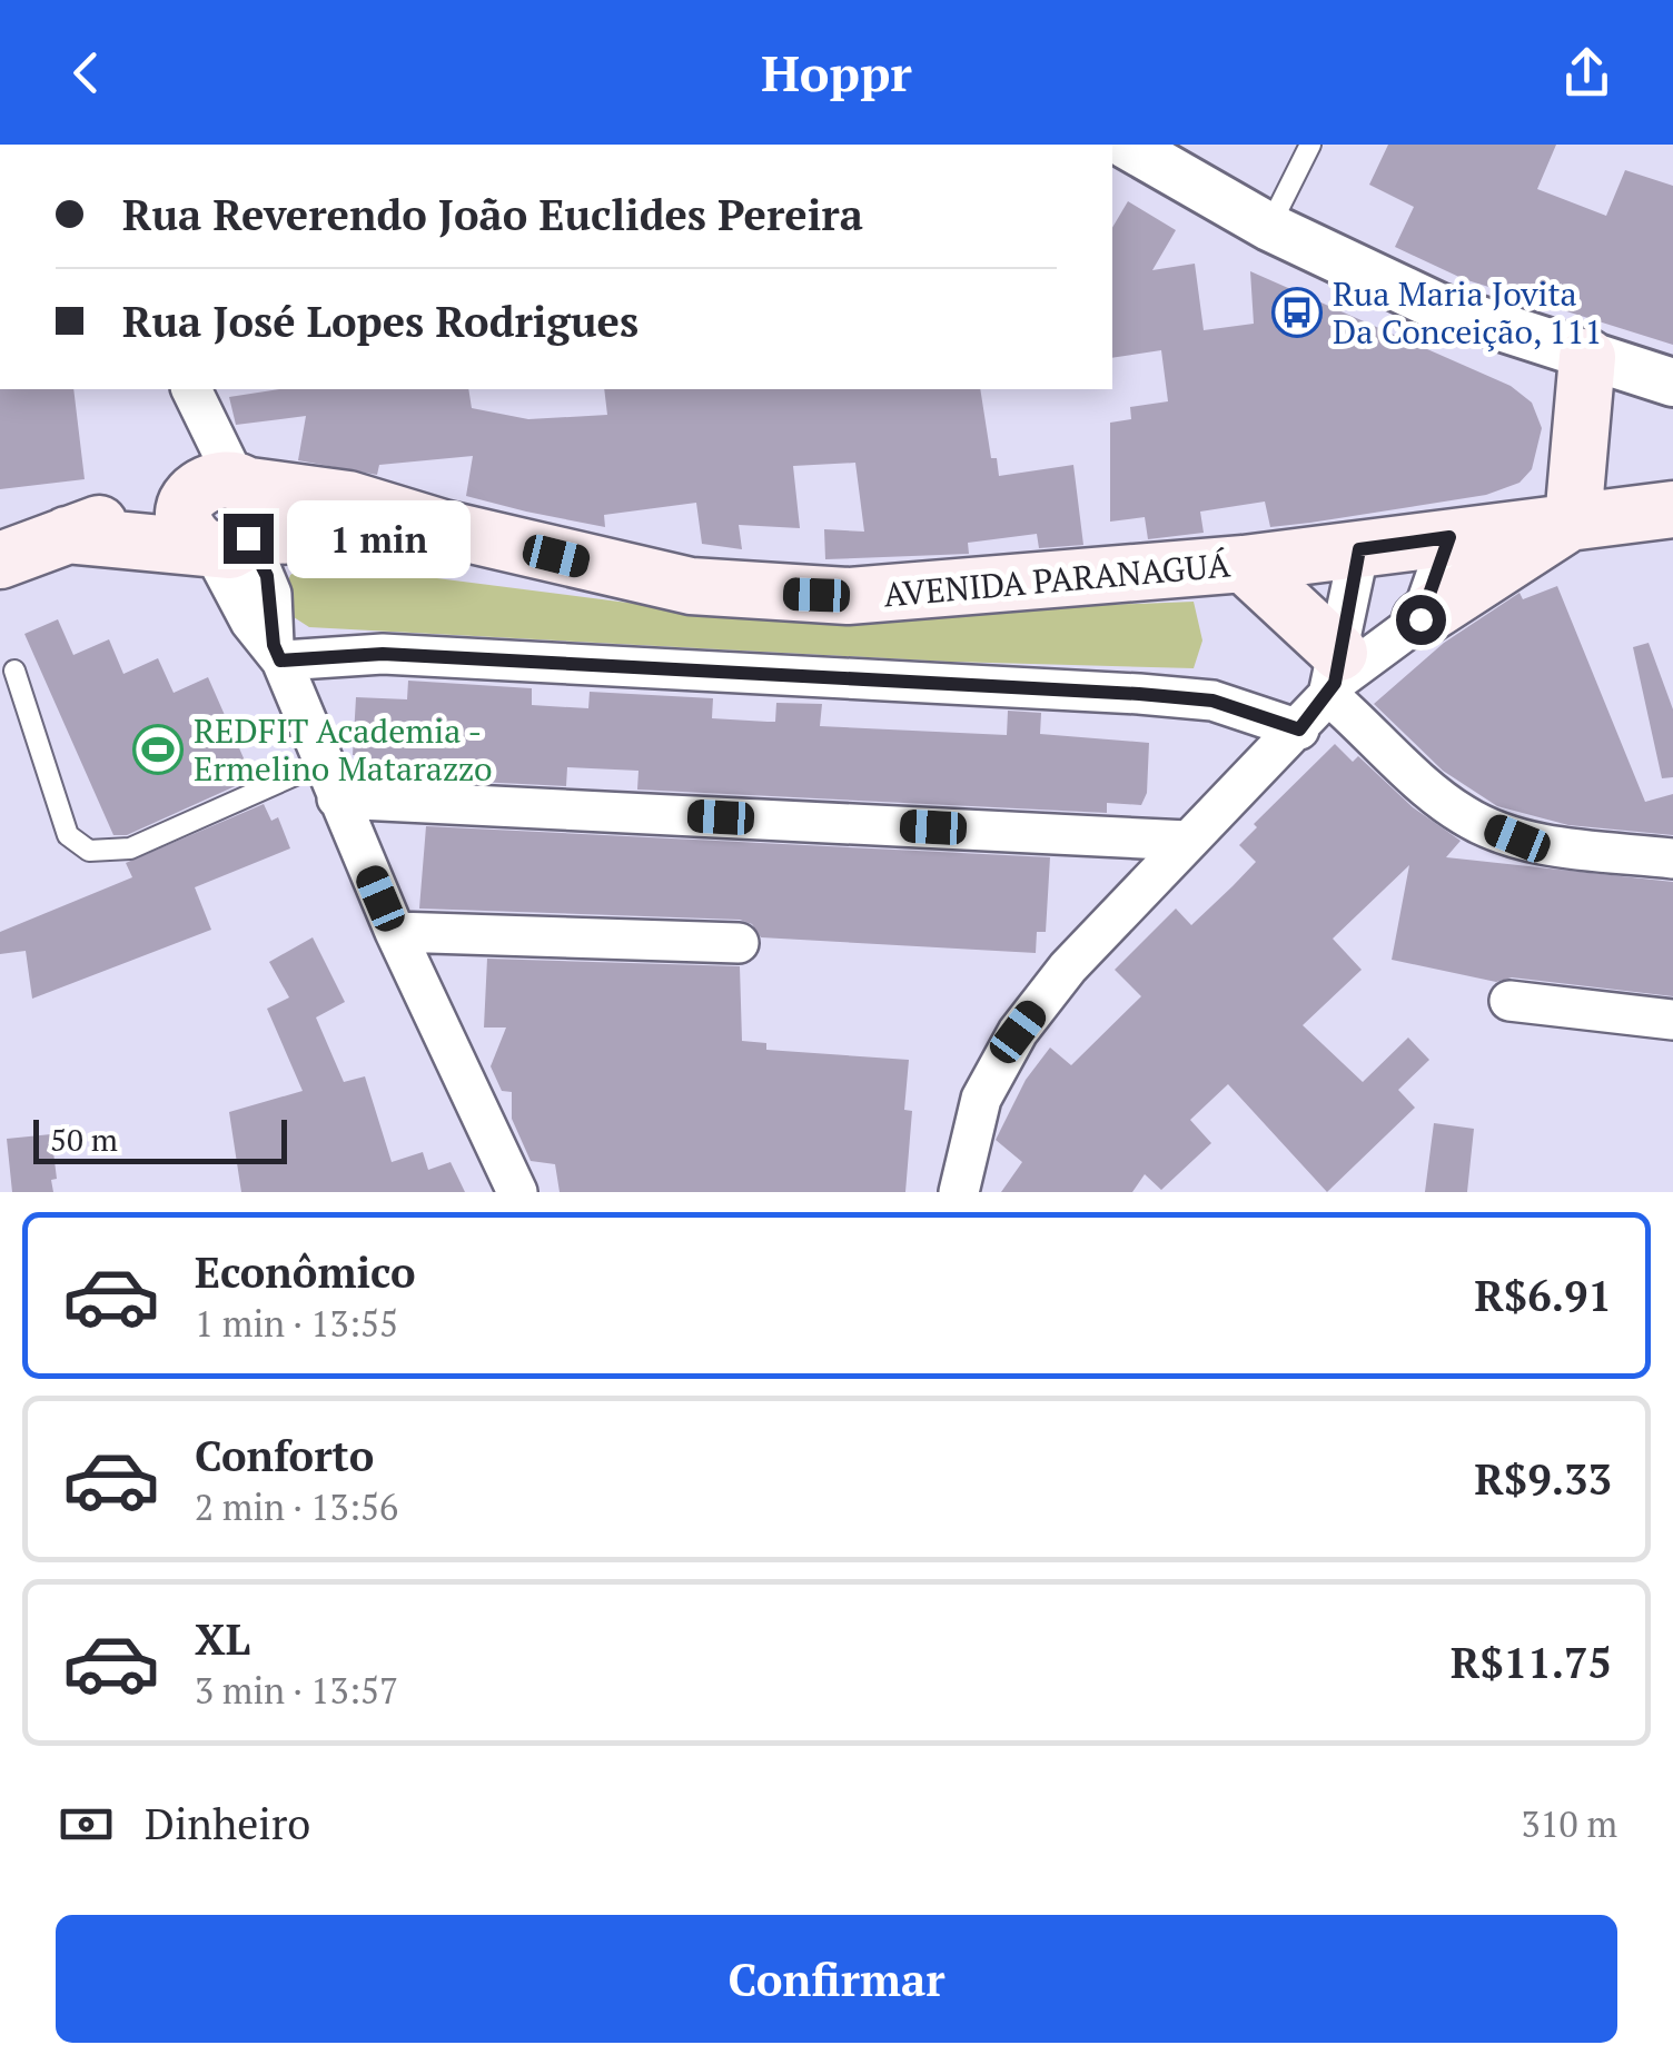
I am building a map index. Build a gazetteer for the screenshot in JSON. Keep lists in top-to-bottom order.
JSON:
{
  "streets": {
    "main road": ["AVENIDA PARANAGUÁ"]
  },
  "places": {
    "bus stop": ["Rua Maria Jovita Da Conceição, 111"],
    "sports": ["REDFIT Academia - Ermelino Matarazzo"]
  },
  "scale_bar": "50 m",
  "page": {
    "header": "Hoppr",
    "banner": ["Rua Reverendo João Euclides Pereira", "Rua José Lopes Rodrigues"],
    "bubble": "1 min",
    "scale": "50 m",
    "list": [
      {
        "name": "Econômico",
        "note": "1 min · 13:55",
        "value": "R$6.91"
      },
      {
        "name": "Conforto",
        "note": "2 min · 13:56",
        "value": "R$9.33"
      },
      {
        "name": "XL",
        "note": "3 min · 13:57",
        "value": "R$11.75"
      }
    ],
    "pay": ["Dinheiro", "310 m"],
    "buttons": "Confirmar"
  }
}
